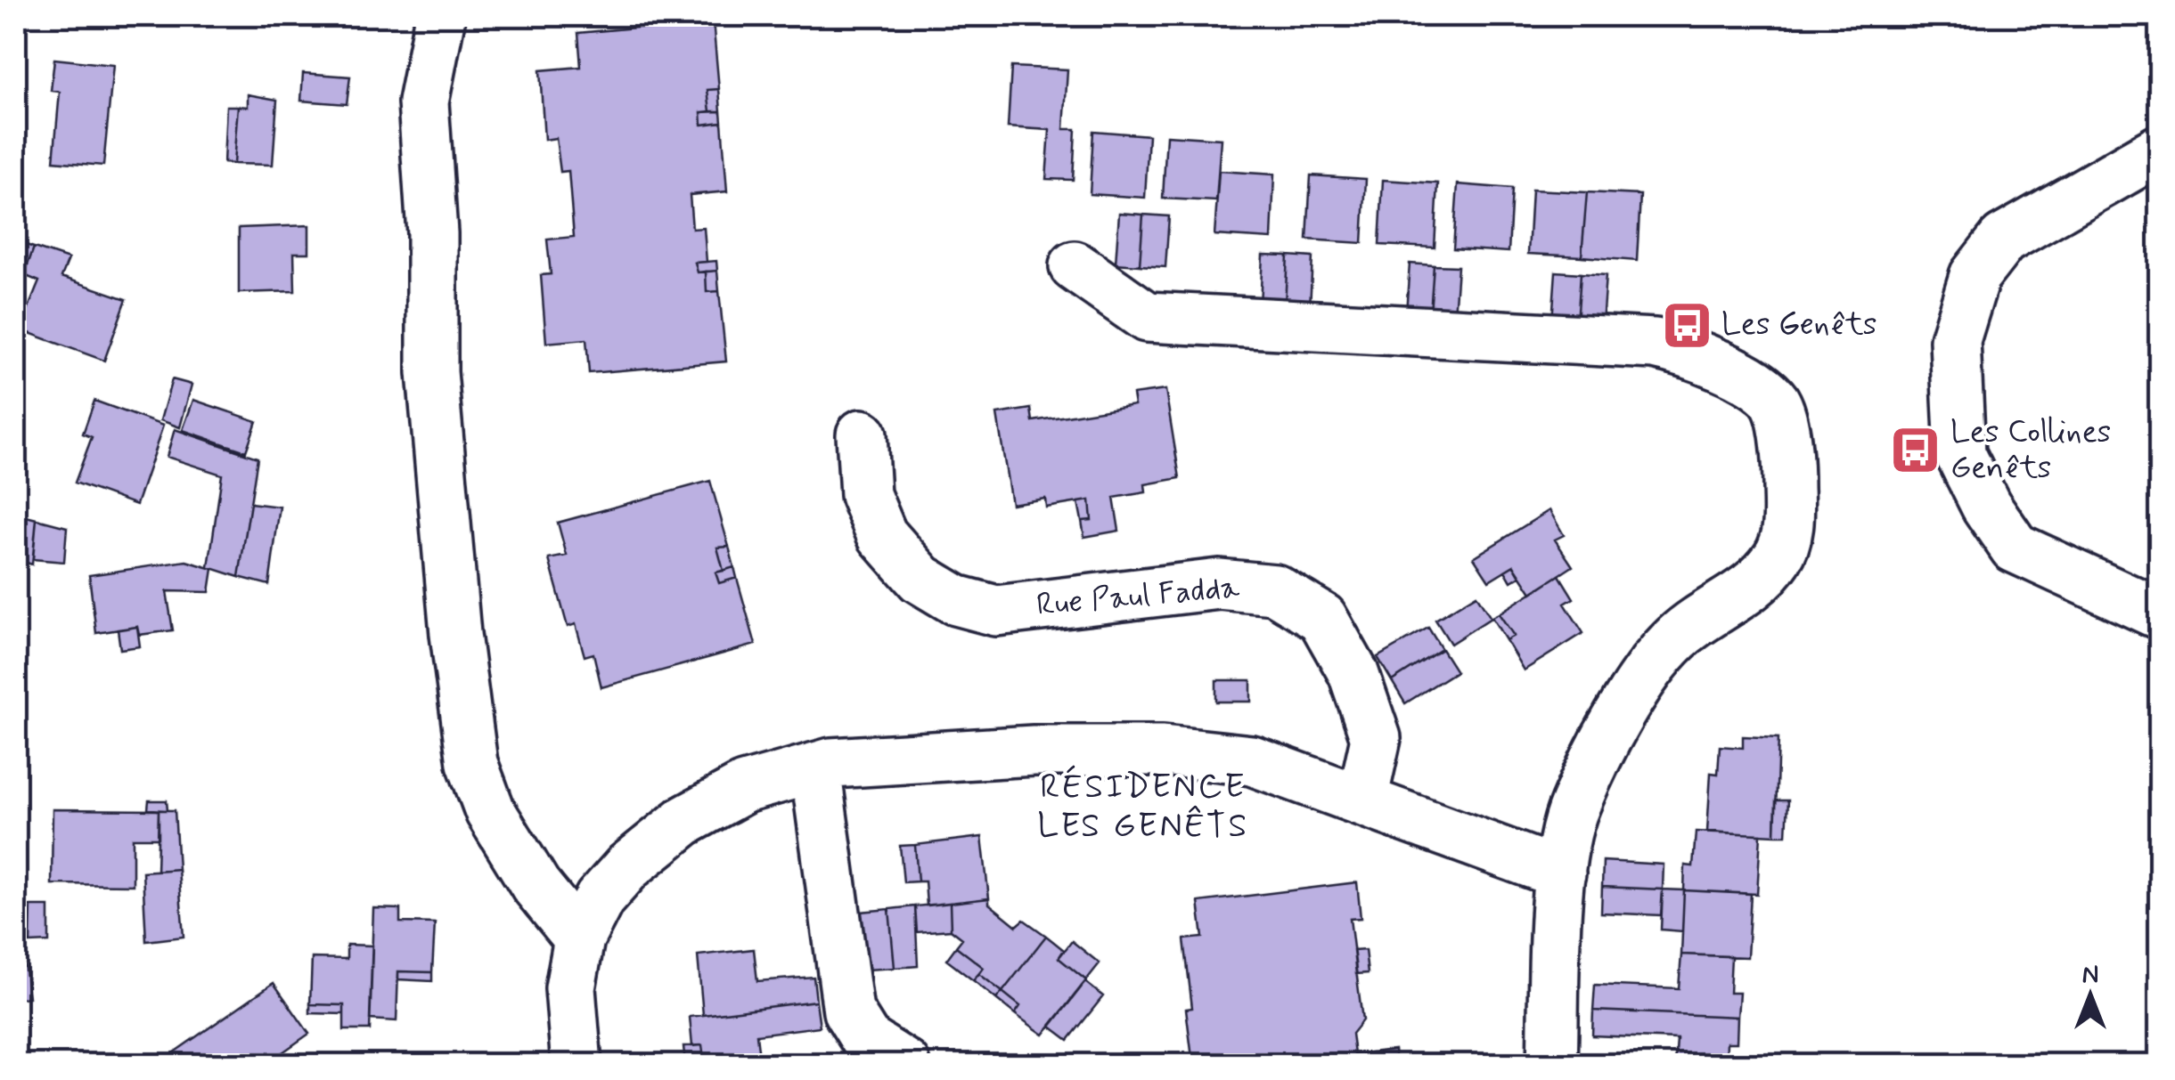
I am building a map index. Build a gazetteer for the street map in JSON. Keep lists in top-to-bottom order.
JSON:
{
  "streets": {
    "street": ["Rue Paul Fadda"]
  },
  "districts": ["RÉSIDENCE LES GENÊTS"],
  "places": {
    "bus stop": ["Les Genêts", "Les Collines Genêts"]
  },
  "north": "top"
}
